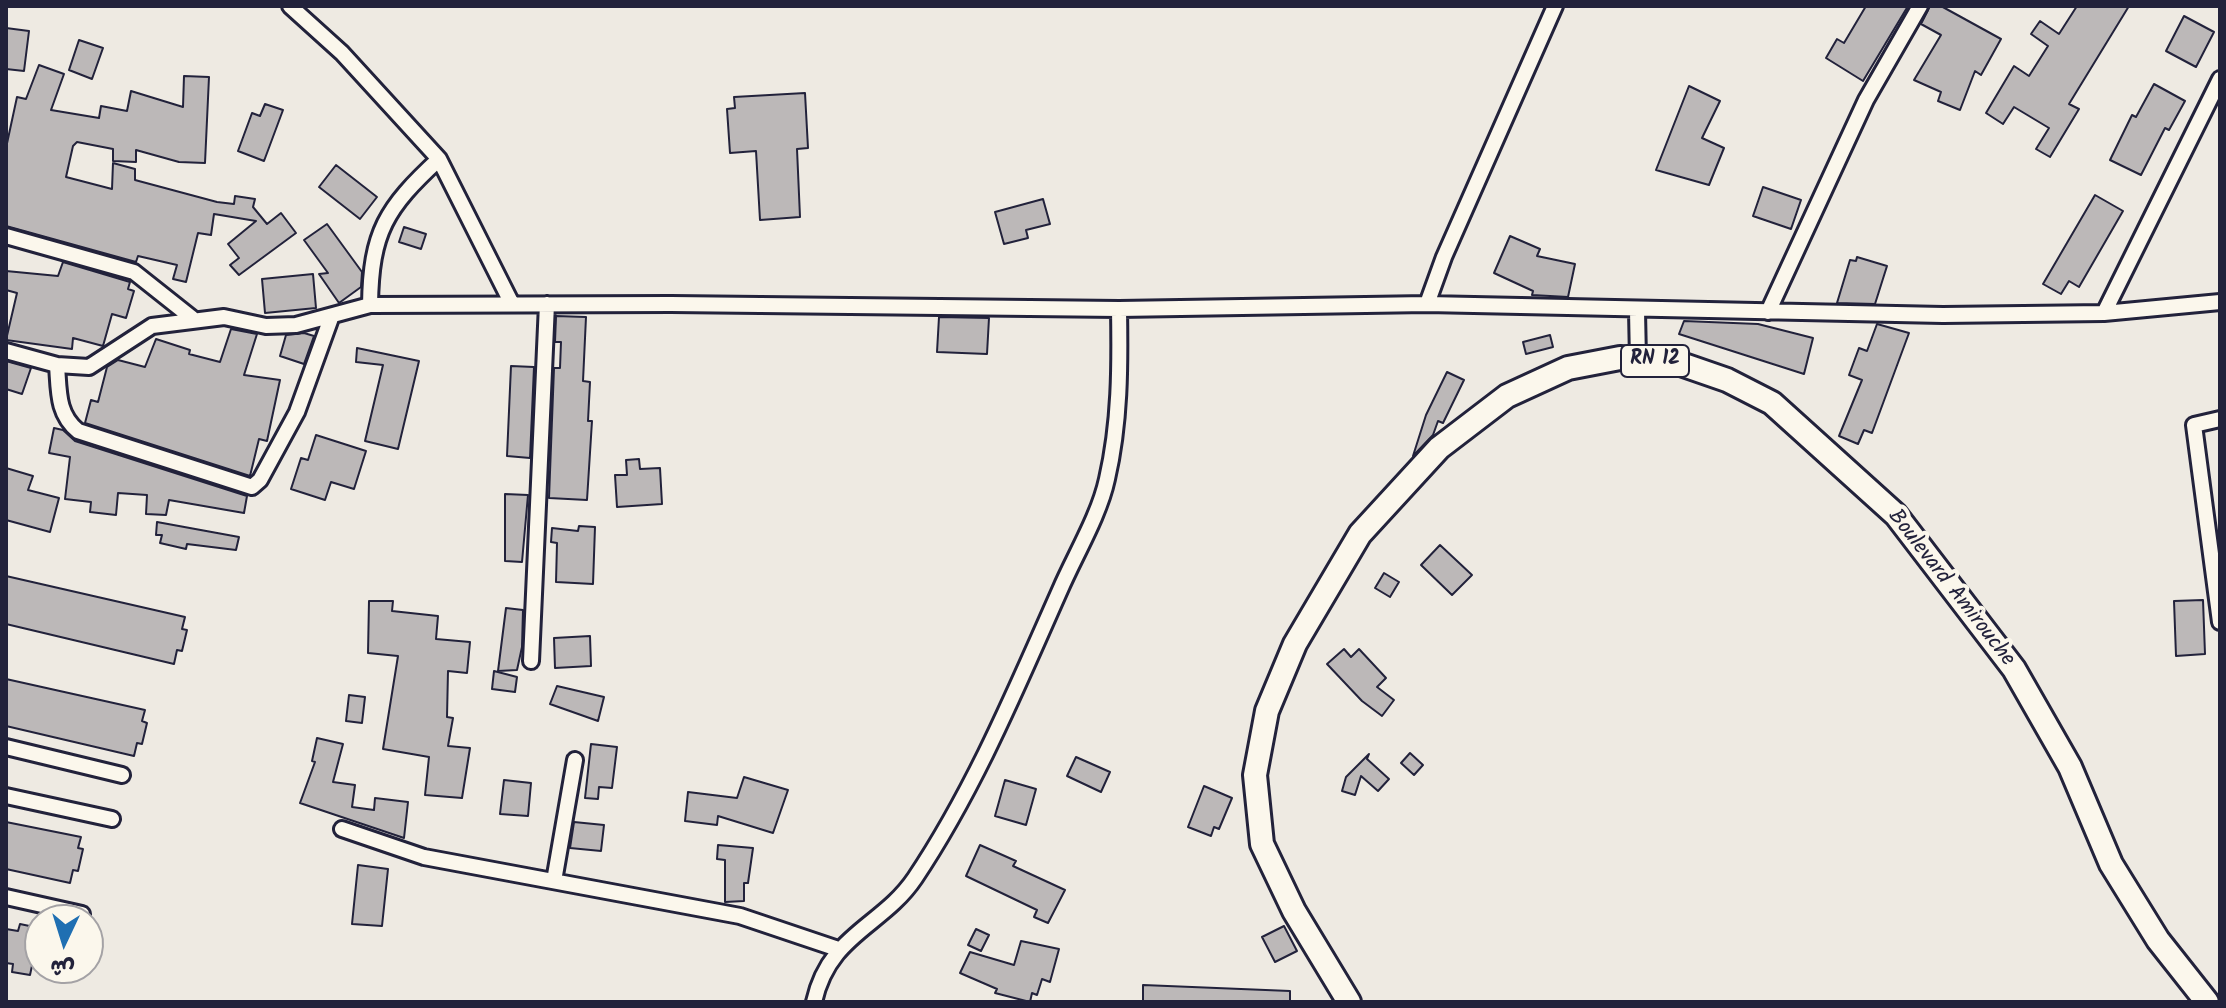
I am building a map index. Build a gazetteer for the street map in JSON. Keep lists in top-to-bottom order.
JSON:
{
  "streets": {
    "main road": ["RN 12", "Boulevard Amirouche"]
  },
  "north": "bottom"
}
